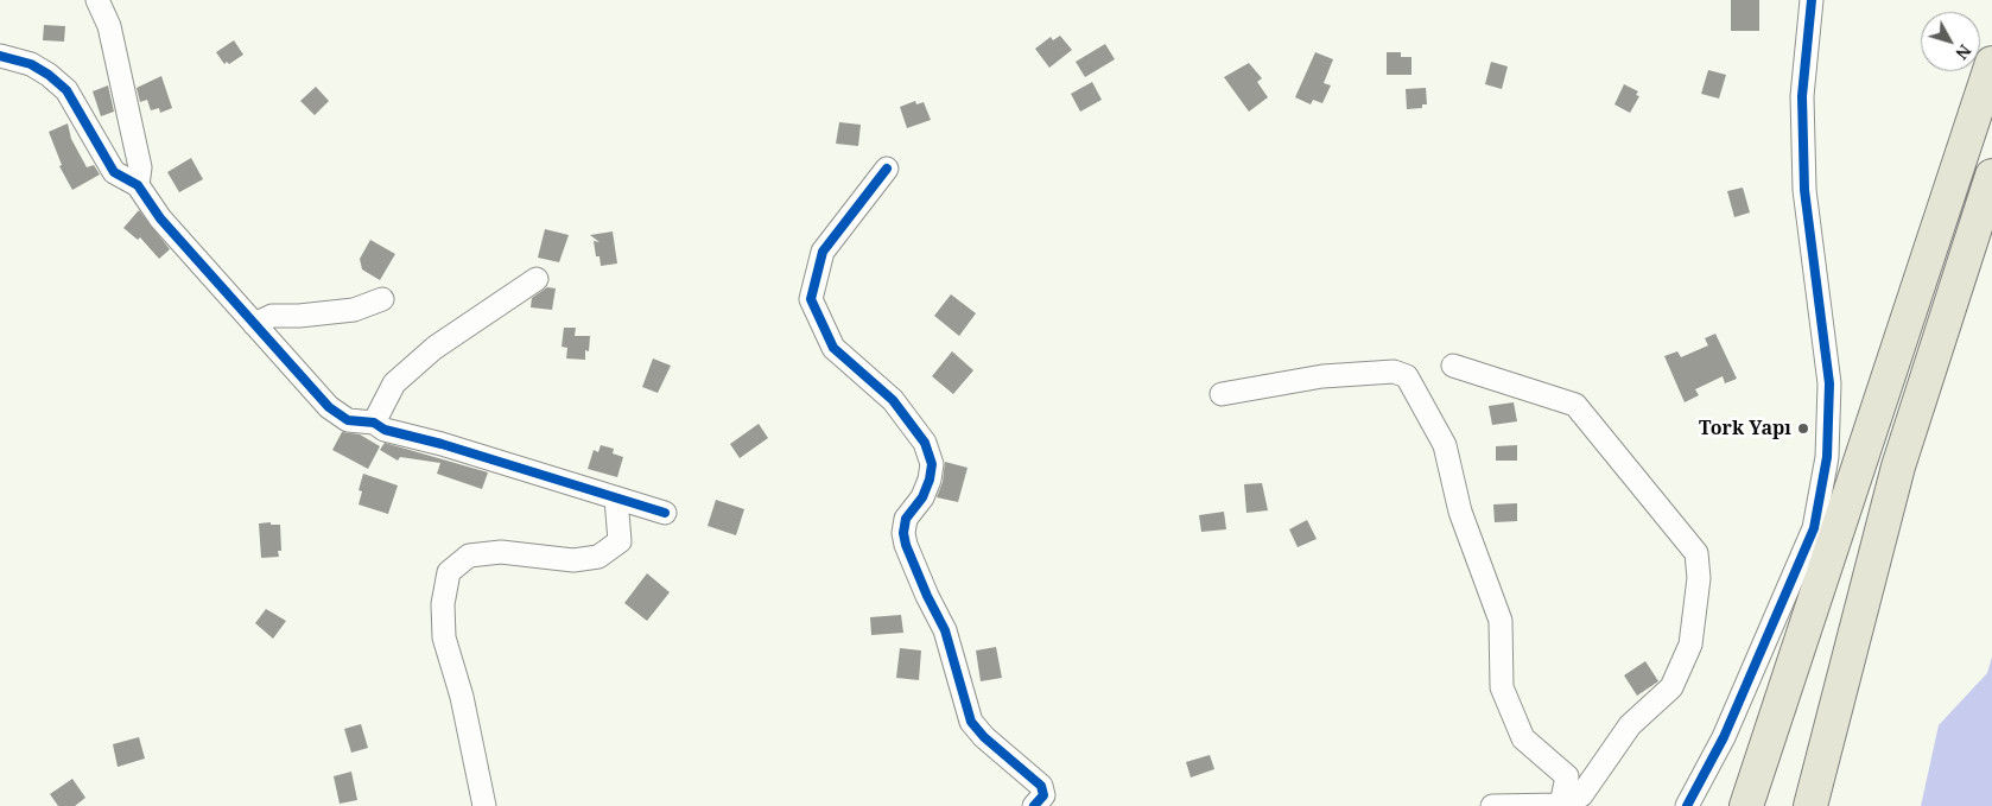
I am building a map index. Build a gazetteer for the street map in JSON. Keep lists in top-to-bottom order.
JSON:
{
  "places": ["Tork Yapı"],
  "north": "bottom right"
}
